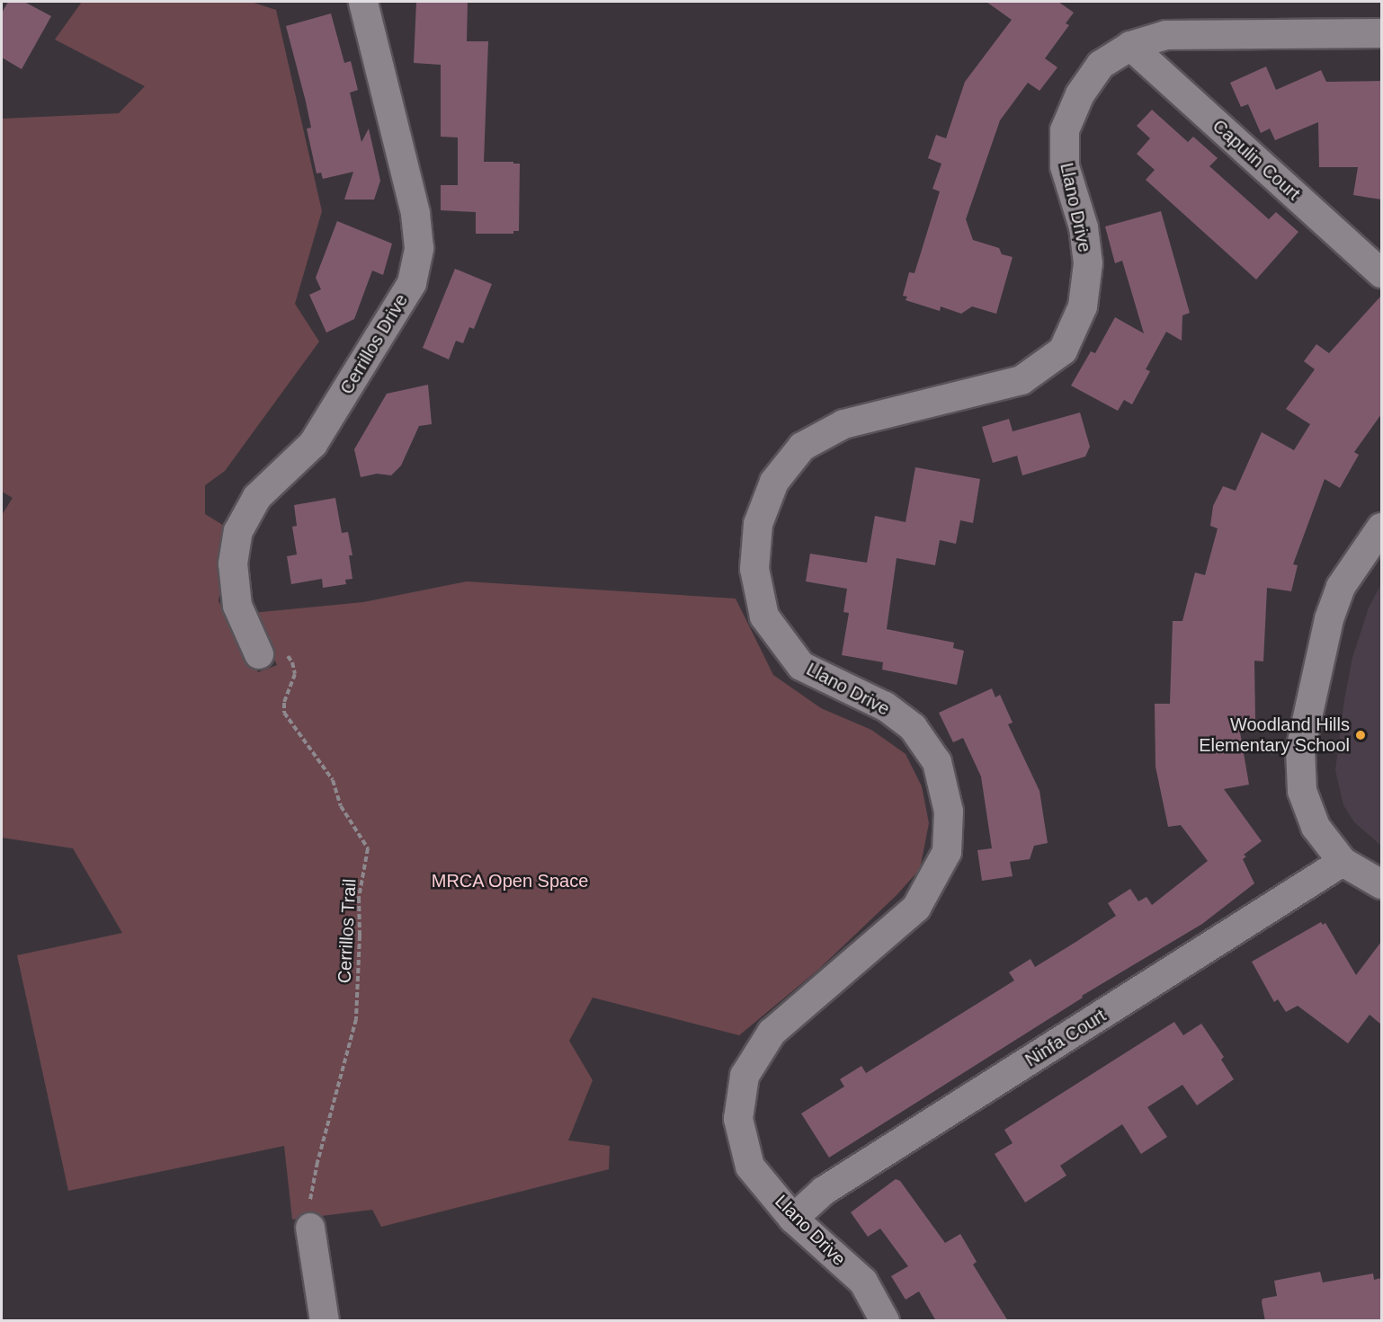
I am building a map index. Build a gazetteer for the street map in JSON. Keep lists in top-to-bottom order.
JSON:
{
  "streets": {
    "street": [
      "Capulin Court",
      "Llano Drive",
      "Cerrillos Drive",
      "Ninfa Court"
    ],
    "path": ["Cerrillos Trail"]
  },
  "crossings": [
    ["Capulin Court", "Llano Drive"],
    ["Llano Drive", "Ninfa Court"],
    ["Cerrillos Drive", "Cerrillos Trail"]
  ],
  "parks": ["MRCA Open Space"],
  "places": ["Woodland Hills Elementary School"]
}
